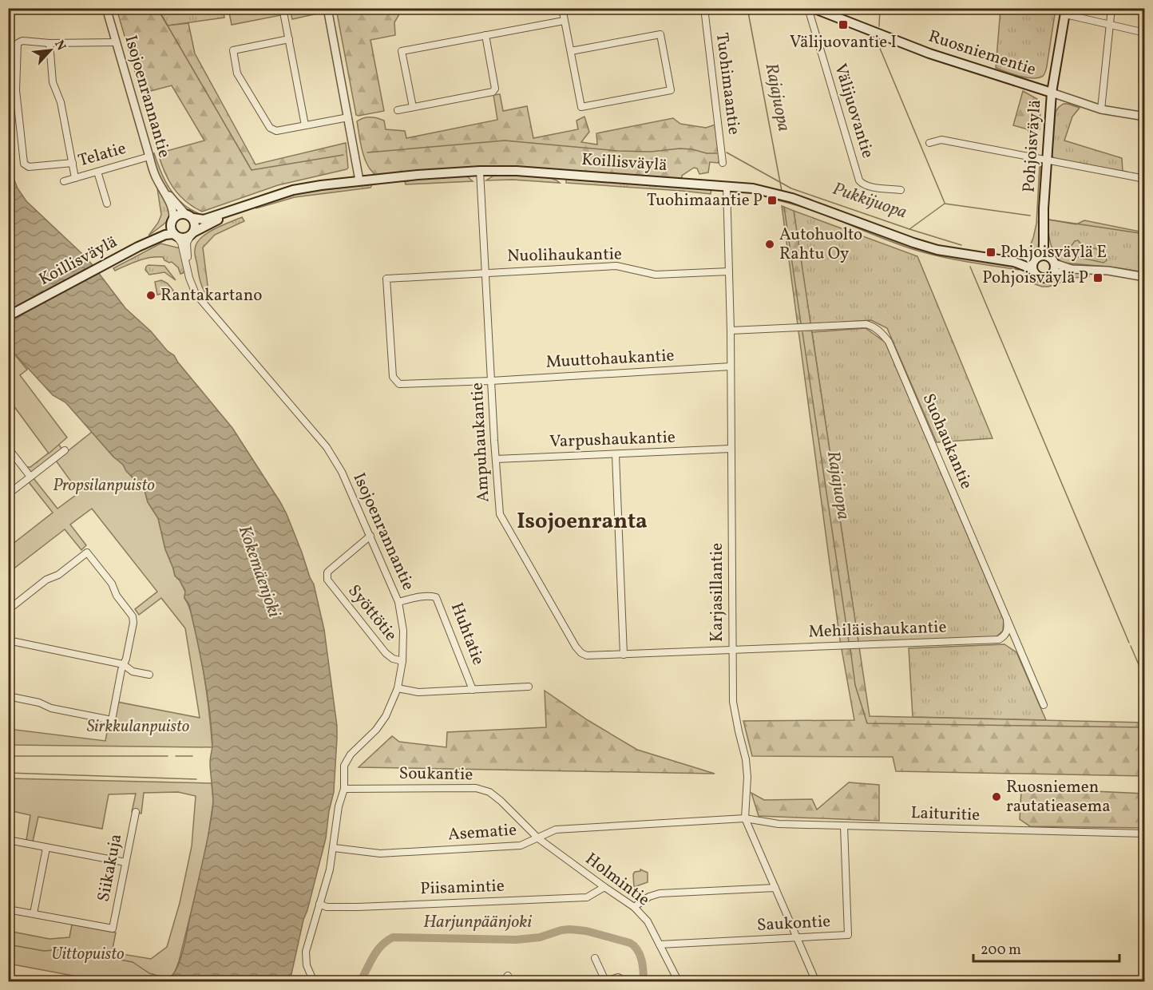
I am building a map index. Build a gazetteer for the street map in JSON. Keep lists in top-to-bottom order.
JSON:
{
  "streets": {
    "main road": ["Ruosniementie", "Pohjoisväylä", "Koillisväylä"],
    "street": [
      "Tuohimaantie",
      "Isojoenrannantie",
      "Välijuovantie",
      "Telatie",
      "Nuolihaukantie",
      "Muuttohaukantie",
      "Varpushaukantie",
      "Suohaukantie",
      "Ampuhaukantie",
      "Karjasillantie",
      "Syöttötie",
      "Mehiläishaukantie",
      "Huhtatie",
      "Soukantie",
      "Laituritie",
      "Asematie",
      "Siikakuja",
      "Holmintie",
      "Piisamintie",
      "Saukontie"
    ]
  },
  "crossings": [
    ["Ruosniementie", "Pohjoisväylä"],
    ["Isojoenrannantie", "Telatie"],
    ["Isojoenrannantie", "Koillisväylä"],
    ["Isojoenrannantie", "Syöttötie"],
    ["Isojoenrannantie", "Huhtatie"],
    ["Isojoenrannantie", "Soukantie"],
    ["Isojoenrannantie", "Asematie"],
    ["Isojoenrannantie", "Piisamintie"],
    ["Pohjoisväylä", "Koillisväylä"],
    ["Koillisväylä", "Ampuhaukantie"],
    ["Koillisväylä", "Karjasillantie"],
    ["Nuolihaukantie", "Muuttohaukantie"],
    ["Nuolihaukantie", "Ampuhaukantie"],
    ["Nuolihaukantie", "Karjasillantie"],
    ["Muuttohaukantie", "Ampuhaukantie"],
    ["Muuttohaukantie", "Karjasillantie"],
    ["Varpushaukantie", "Ampuhaukantie"],
    ["Varpushaukantie", "Karjasillantie"],
    ["Suohaukantie", "Karjasillantie"],
    ["Suohaukantie", "Mehiläishaukantie"],
    ["Ampuhaukantie", "Karjasillantie"],
    ["Ampuhaukantie", "Mehiläishaukantie"],
    ["Karjasillantie", "Mehiläishaukantie"],
    ["Karjasillantie", "Laituritie"],
    ["Karjasillantie", "Asematie"],
    ["Karjasillantie", "Saukontie"],
    ["Soukantie", "Asematie"],
    ["Soukantie", "Holmintie"],
    ["Laituritie", "Asematie"],
    ["Laituritie", "Saukontie"],
    ["Asematie", "Holmintie"],
    ["Holmintie", "Piisamintie"],
    ["Holmintie", "Saukontie"]
  ],
  "districts": ["Isojoenranta"],
  "water": [
    "Rajajuopa",
    "Pukkijuopa",
    "Kokemäenjoki",
    "Harjunpäänjoki"
  ],
  "parks": ["Propsilanpuisto", "Sirkkulanpuisto", "Uittopuisto"],
  "places": {
    "transit": [
      "Välijuovantie I",
      "Tuohimaantie P",
      "Pohjoisväylä E",
      "Pohjoisväylä P"
    ],
    "other": ["Autohuolto Rahtu Oy", "Rantakartano", "Ruosniemen rautatieasema"]
  },
  "scale_bar": "200 m",
  "north": "top right"
}
